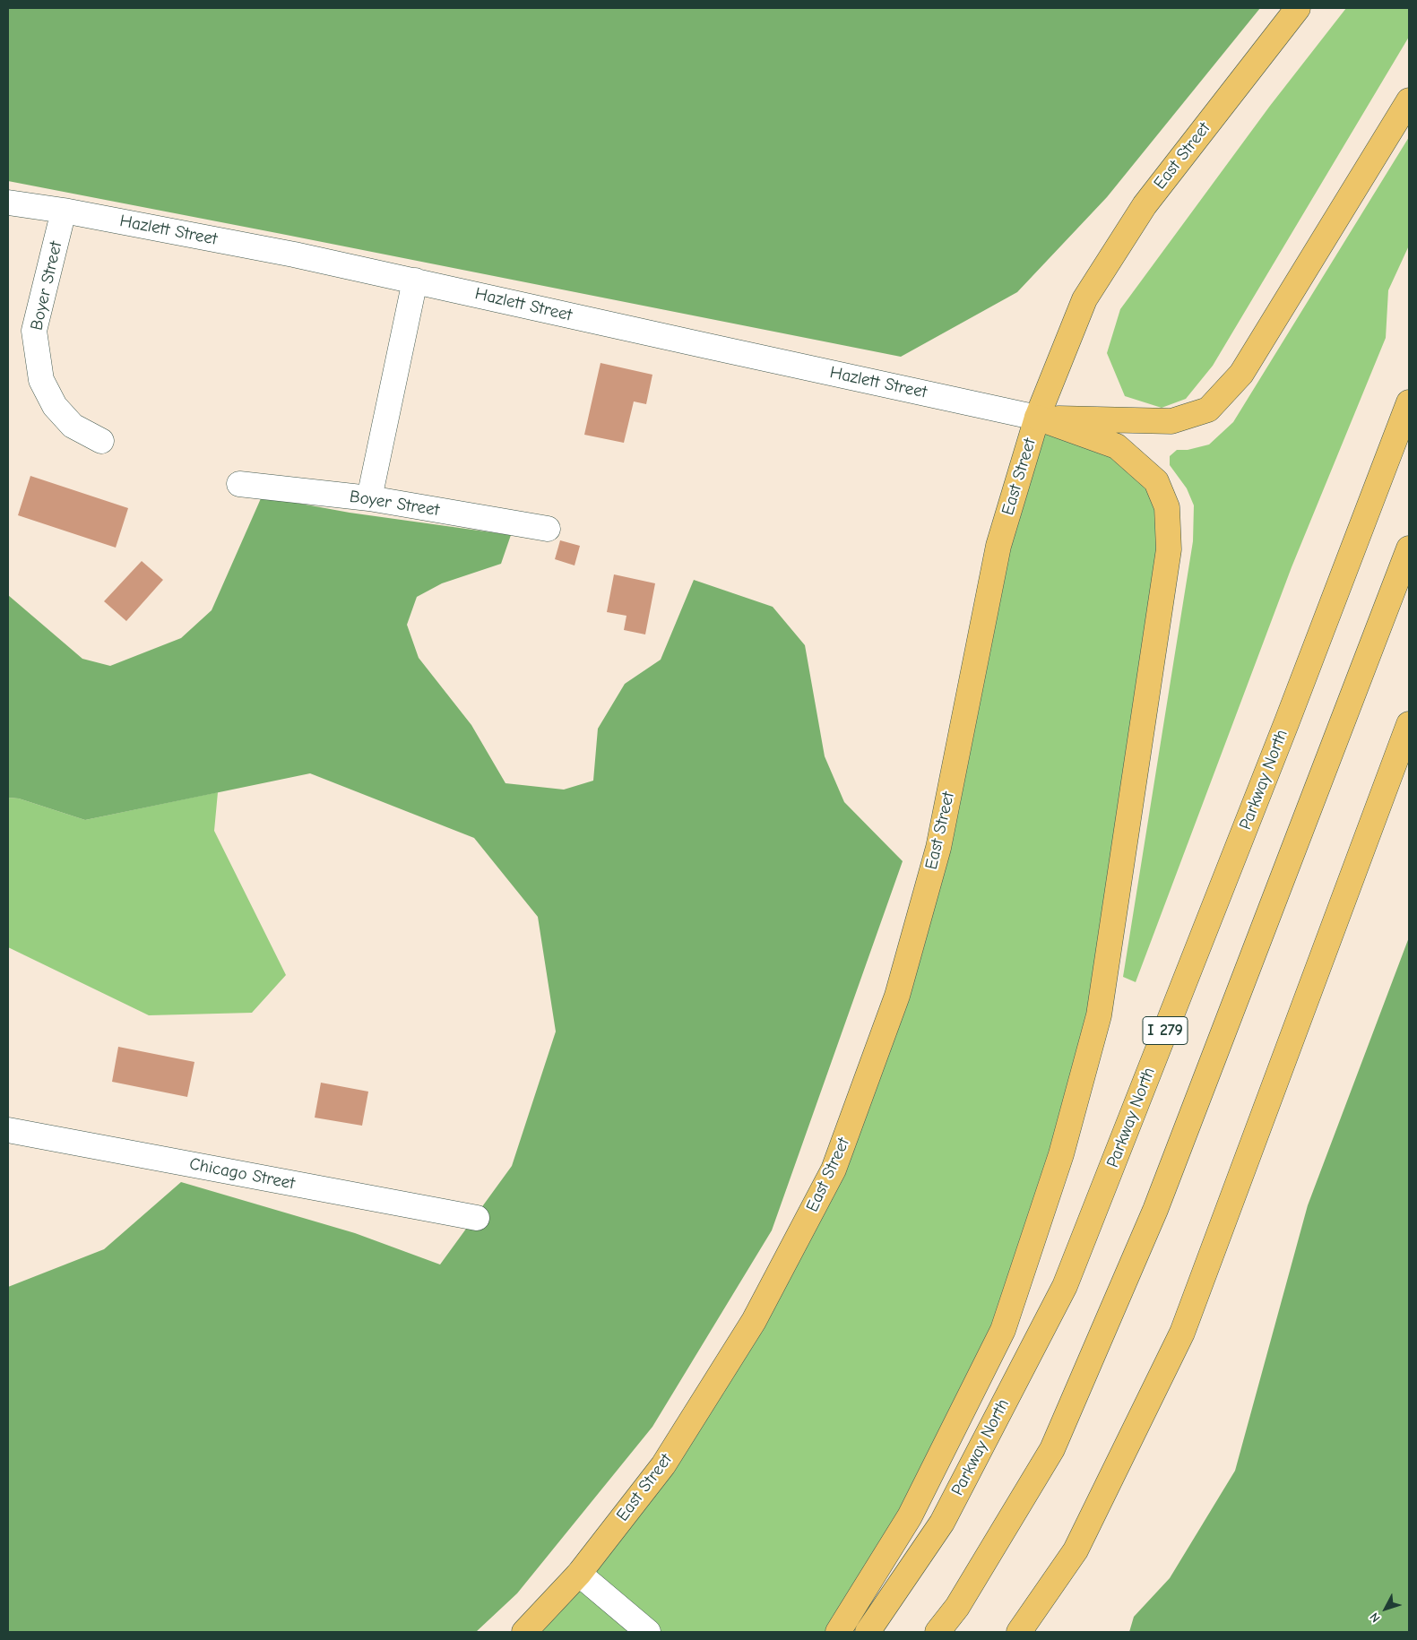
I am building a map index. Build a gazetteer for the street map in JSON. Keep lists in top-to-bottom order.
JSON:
{
  "streets": {
    "main road": ["East Street", "Parkway North", "I 279"],
    "street": ["Hazlett Street", "Boyer Street", "Chicago Street"]
  },
  "crossings": [
    ["East Street", "Hazlett Street"],
    ["Hazlett Street", "Boyer Street"]
  ],
  "north": "bottom left"
}
